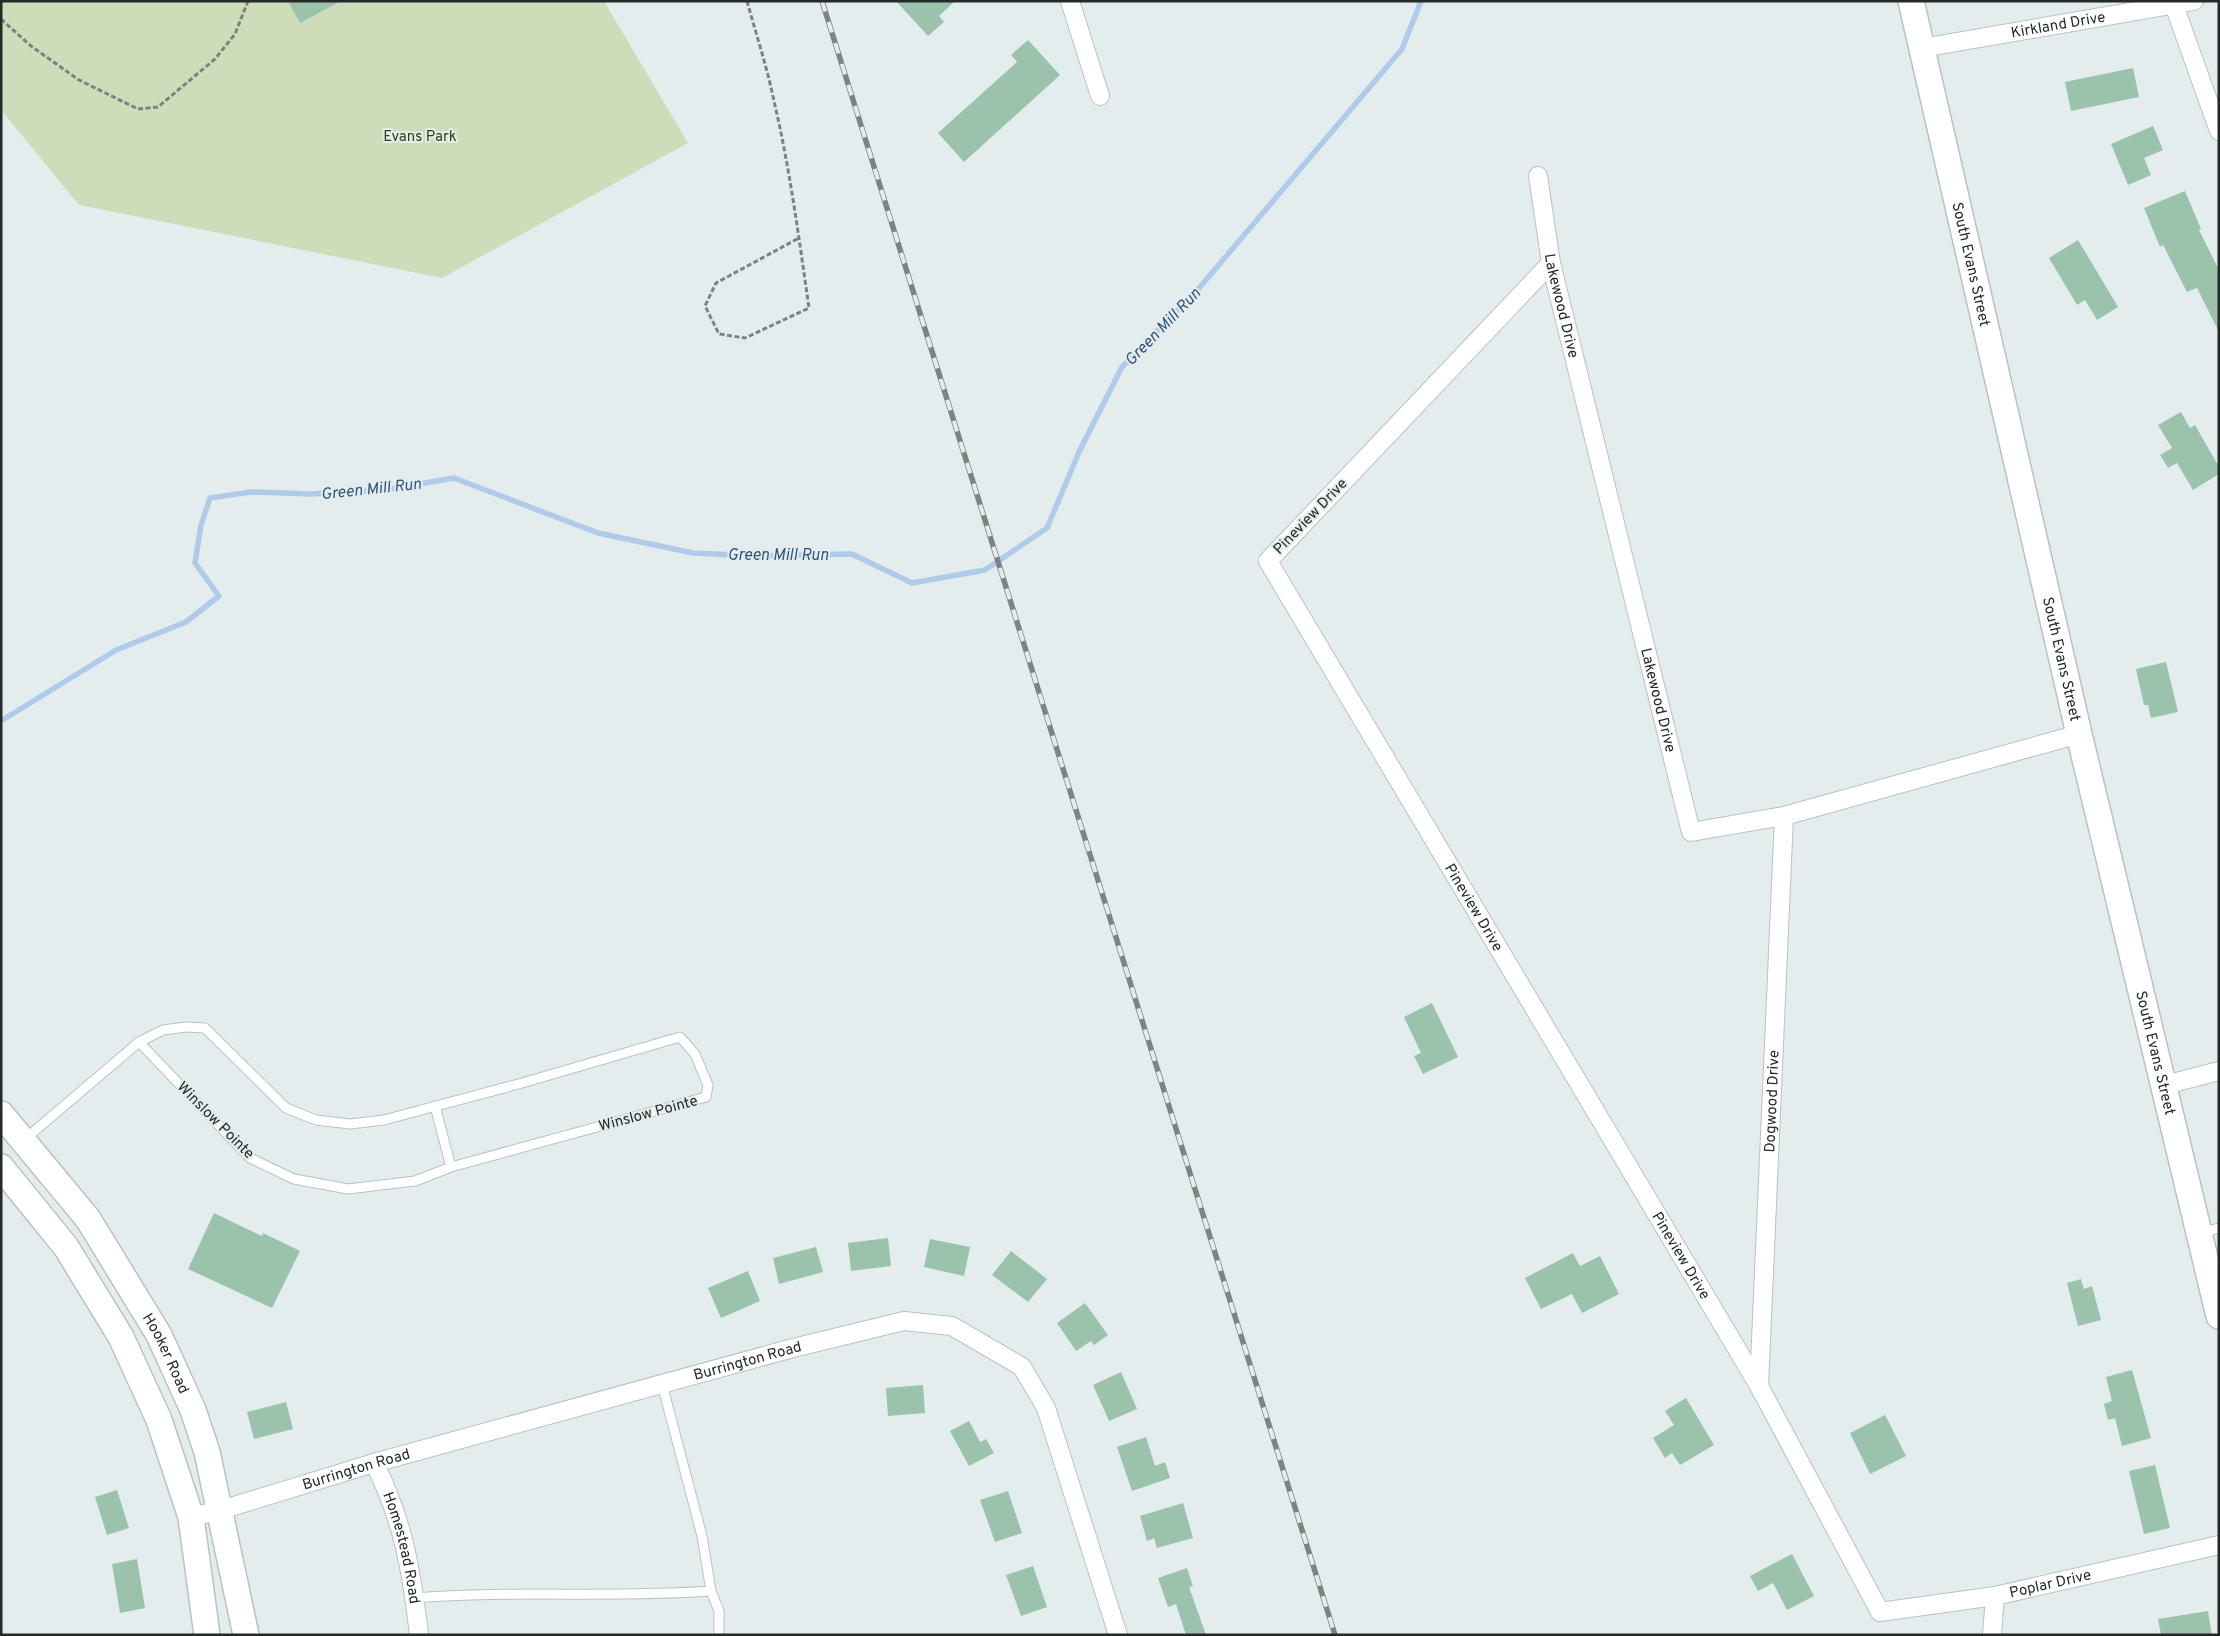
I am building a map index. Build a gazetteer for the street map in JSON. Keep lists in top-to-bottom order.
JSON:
{
  "streets": {
    "main road": ["South Evans Street", "Hooker Road"],
    "street": [
      "Kirkland Drive",
      "Lakewood Drive",
      "Pineview Drive",
      "Dogwood Drive",
      "Burrington Road",
      "Homestead Road",
      "Poplar Drive"
    ],
    "lane": ["Winslow Pointe"]
  },
  "crossings": [
    ["Kirkland Drive", "South Evans Street"],
    ["South Evans Street", "Lakewood Drive"],
    ["Lakewood Drive", "Pineview Drive"],
    ["Lakewood Drive", "Dogwood Drive"],
    ["Pineview Drive", "Dogwood Drive"],
    ["Pineview Drive", "Poplar Drive"],
    ["Winslow Pointe", "Hooker Road"],
    ["Hooker Road", "Burrington Road"],
    ["Burrington Road", "Homestead Road"]
  ],
  "water": ["Green Mill Run"],
  "parks": ["Evans Park"]
}
